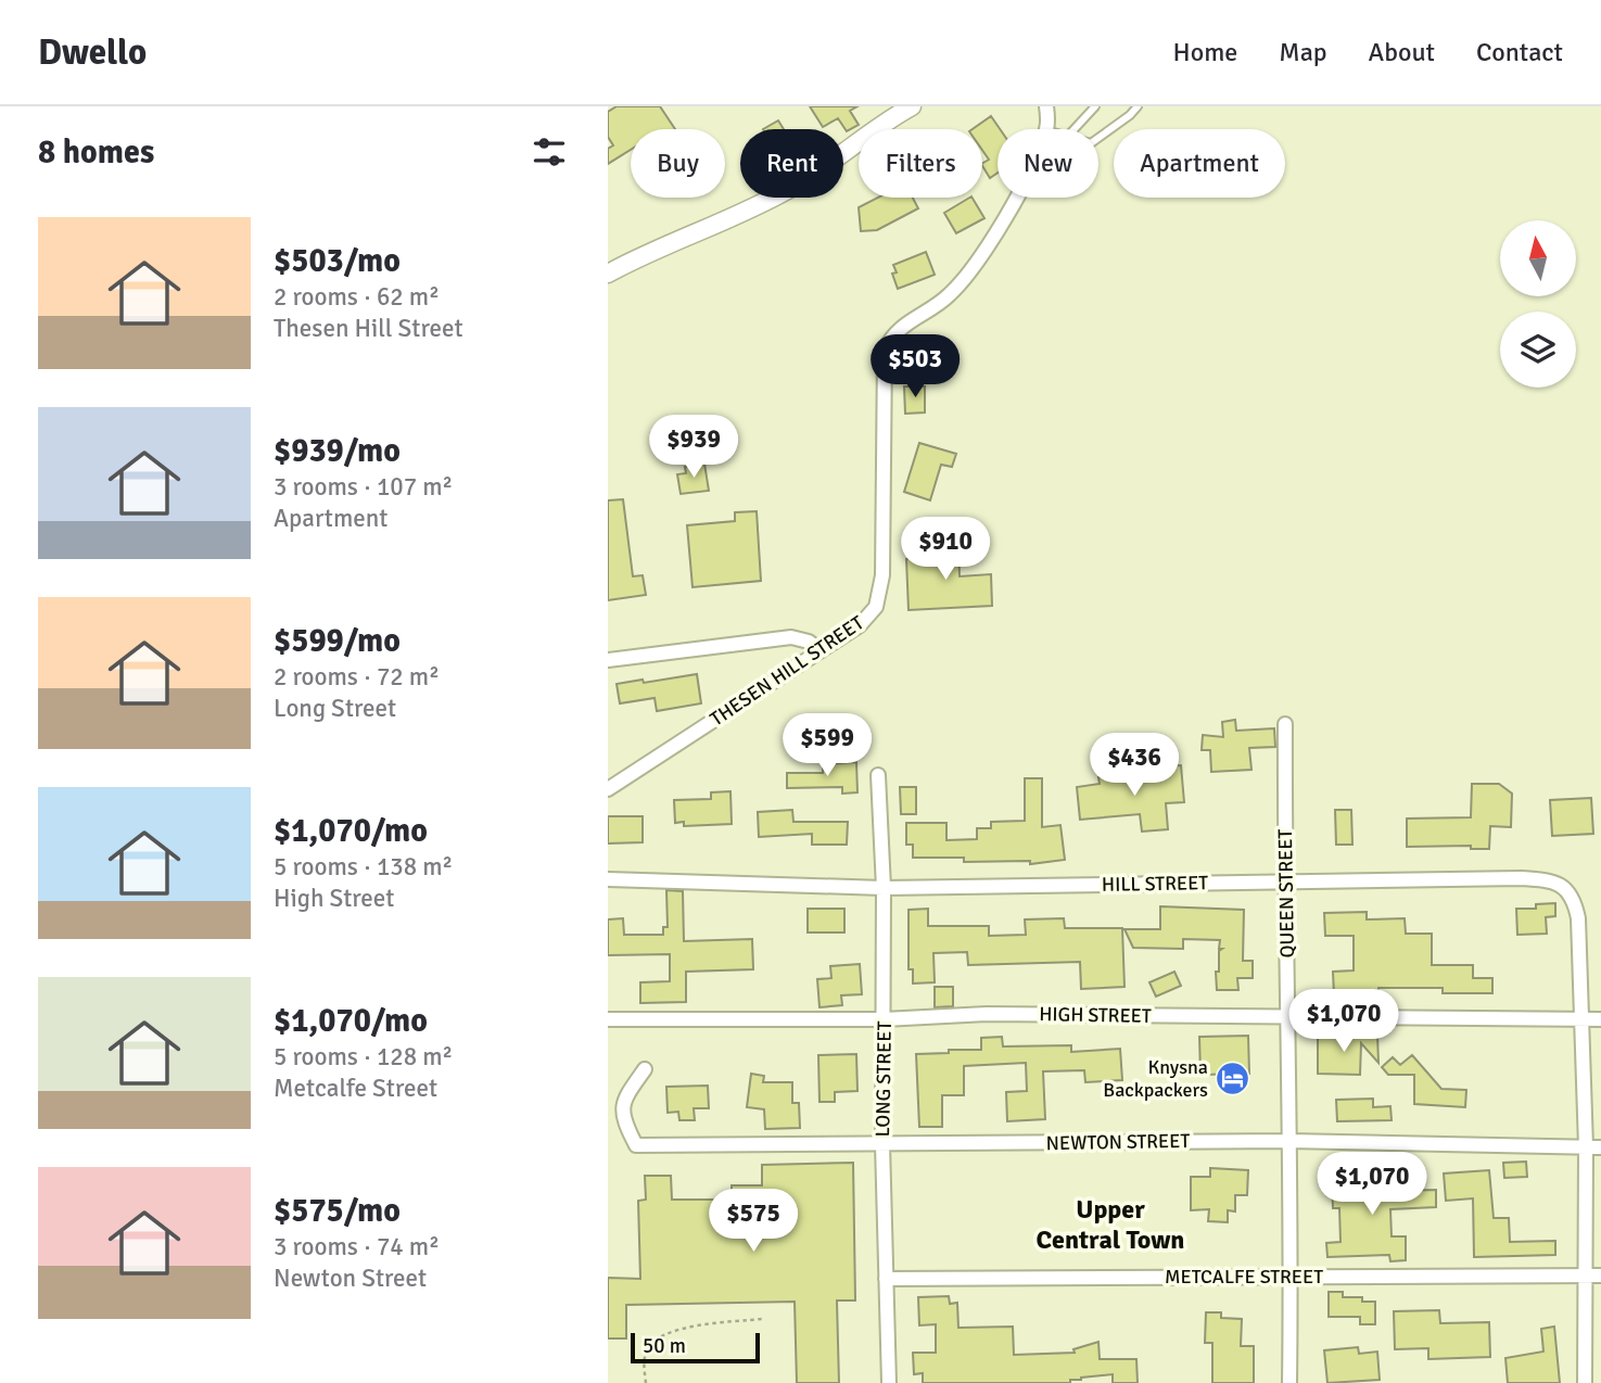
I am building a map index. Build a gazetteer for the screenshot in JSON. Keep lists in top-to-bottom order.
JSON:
{
  "streets": {
    "street": [
      "THESEN HILL STREET",
      "HILL STREET",
      "QUEEN STREET",
      "HIGH STREET",
      "LONG STREET",
      "NEWTON STREET",
      "METCALFE STREET"
    ]
  },
  "crossings": [
    ["HILL STREET", "QUEEN STREET"],
    ["HILL STREET", "HIGH STREET"],
    ["HILL STREET", "LONG STREET"],
    ["QUEEN STREET", "HIGH STREET"],
    ["QUEEN STREET", "NEWTON STREET"],
    ["QUEEN STREET", "METCALFE STREET"],
    ["HIGH STREET", "LONG STREET"],
    ["LONG STREET", "NEWTON STREET"],
    ["LONG STREET", "METCALFE STREET"]
  ],
  "districts": ["Upper Central Town"],
  "places": {
    "hotel": ["Knysna Backpackers"]
  },
  "scale_bar": "50 m",
  "north": "top",
  "page": {
    "header": "Dwello",
    "nav": [
      "Home",
      "Map",
      "About",
      "Contact"
    ],
    "heading": "8 homes",
    "chip": [
      "Buy",
      "Rent",
      "Filters",
      "New",
      "Apartment"
    ],
    "list": [
      {
        "name": "$503/mo",
        "note": "2 rooms · 62 m² · Thesen Hill Street"
      },
      {
        "name": "$939/mo",
        "note": "3 rooms · 107 m² · Apartment"
      },
      {
        "name": "$599/mo",
        "note": "2 rooms · 72 m² · Long Street"
      },
      {
        "name": "$1,070/mo",
        "note": "5 rooms · 138 m² · High Street"
      },
      {
        "name": "$1,070/mo",
        "note": "5 rooms · 128 m² · Metcalfe Street"
      },
      {
        "name": "$575/mo",
        "note": "3 rooms · 74 m² · Newton Street"
      }
    ],
    "price": [
      "$503",
      "$939",
      "$910",
      "$599",
      "$436",
      "$1,070",
      "$1,070",
      "$575"
    ],
    "scale": "50 m"
  }
}
